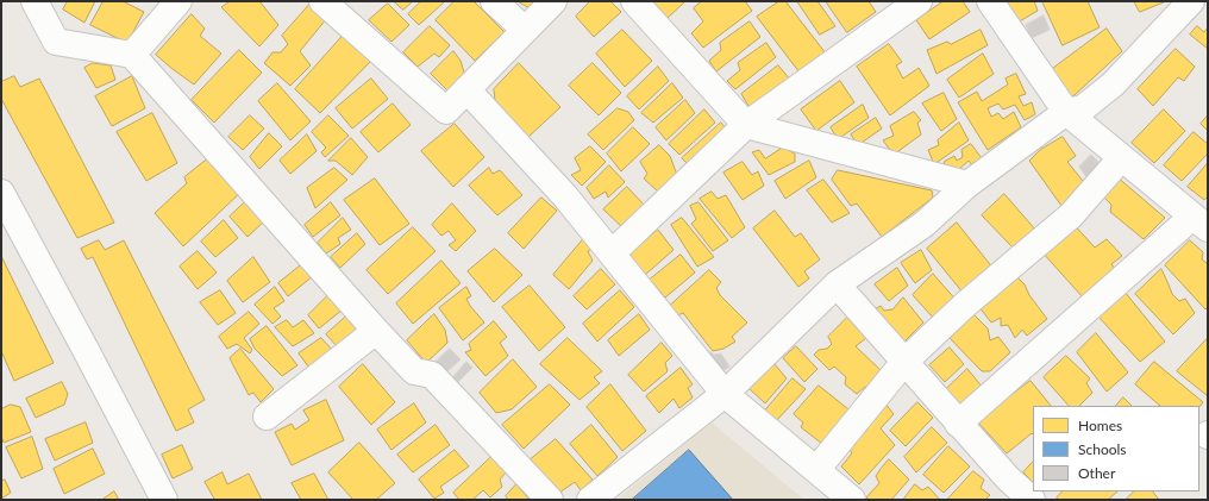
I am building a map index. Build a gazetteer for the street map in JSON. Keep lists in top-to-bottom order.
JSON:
{
  "legend": ["Homes", "Schools", "Other"]
}
